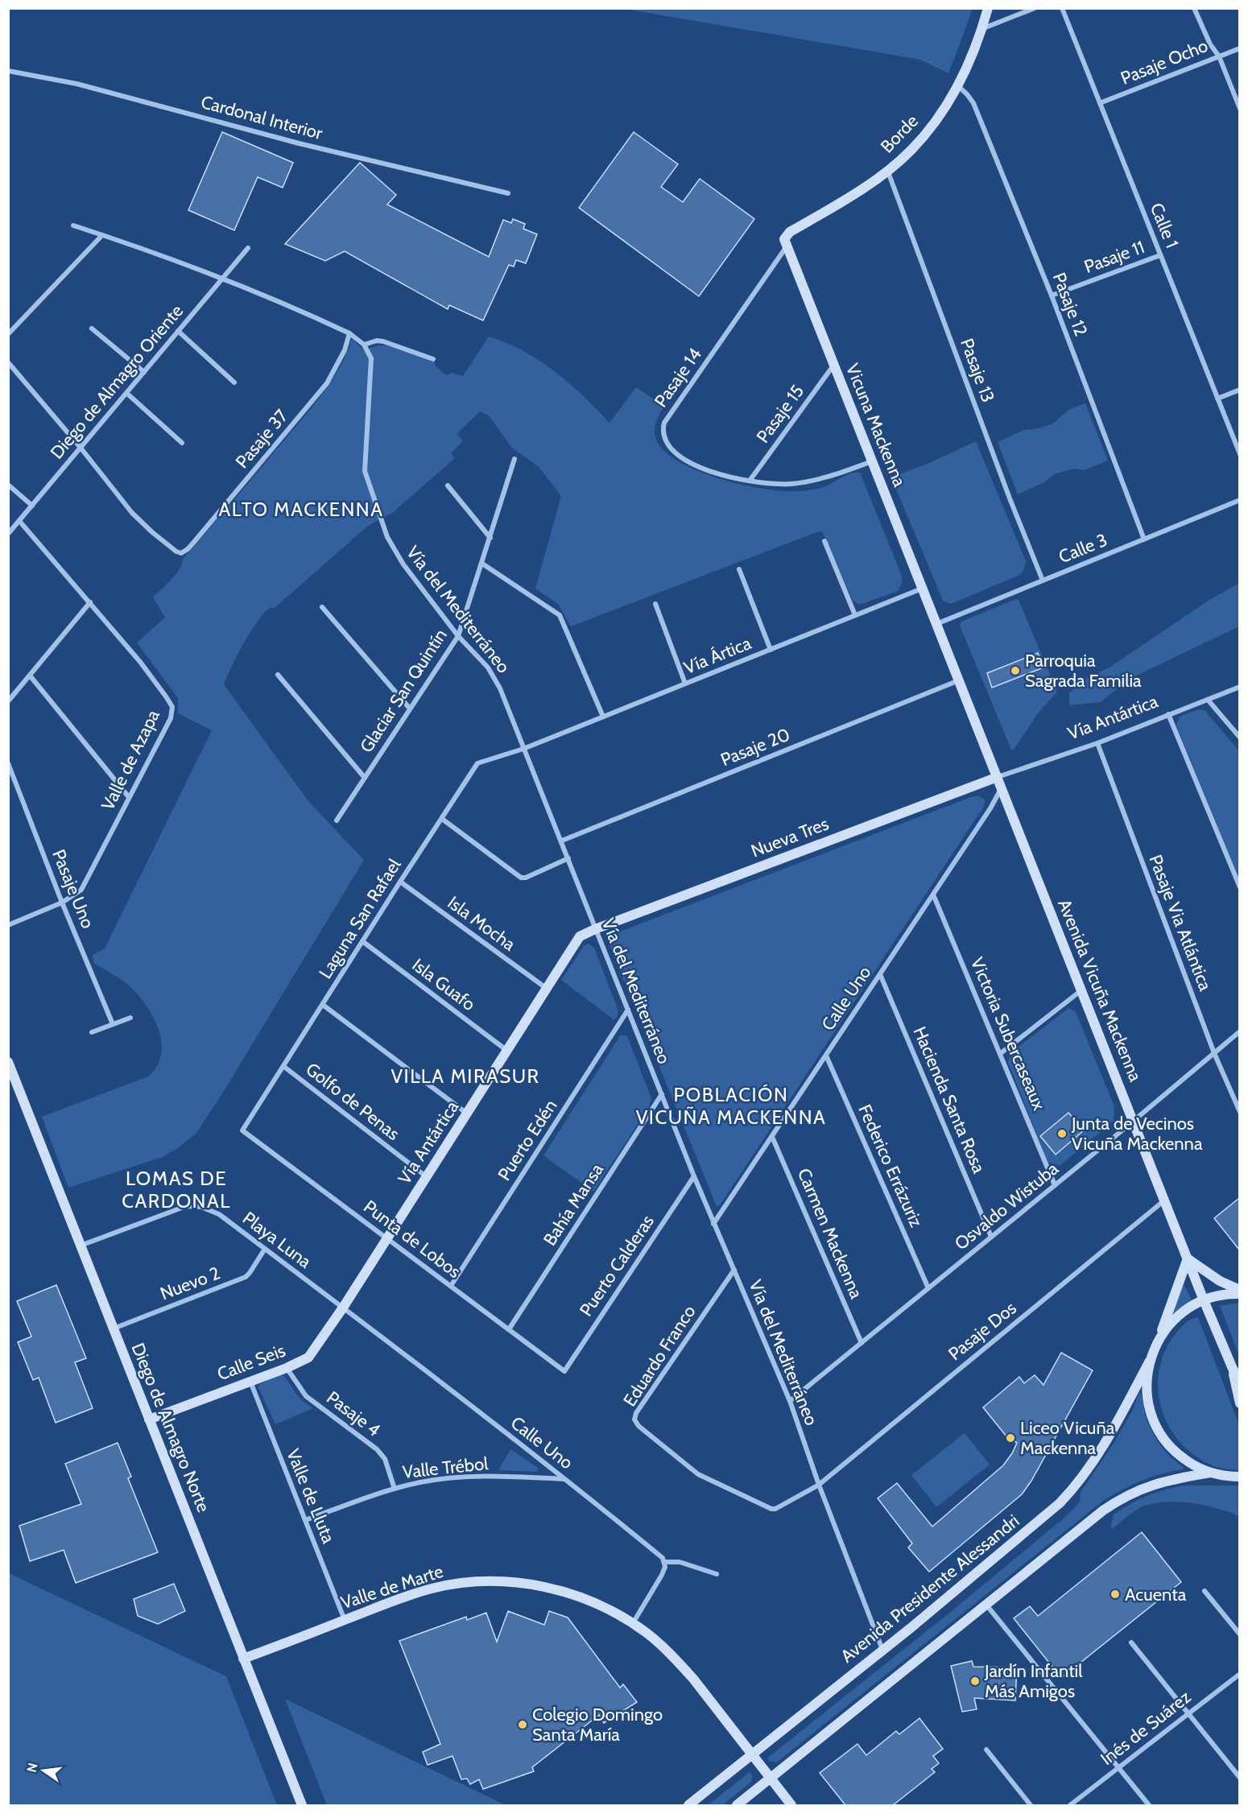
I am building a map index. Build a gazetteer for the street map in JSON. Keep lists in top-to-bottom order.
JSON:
{
  "streets": {
    "street": [
      "Pasaje Ocho",
      "Cardonal Interior",
      "Borde",
      "Calle 1",
      "Pasaje 11",
      "Pasaje 12",
      "Pasaje 13",
      "Pasaje 14",
      "Diego de Almagro Oriente",
      "Pasaje 15",
      "Vicuna Mackenna",
      "Pasaje 37",
      "Calle 3",
      "Vía del Mediterráneo",
      "Vía Ártica",
      "Glaciar San Quintín",
      "Vía Antártica",
      "Pasaje 20",
      "Valle de Azapa",
      "Nueva Tres",
      "Pasaje Uno",
      "Laguna San Rafael",
      "Pasaje Via Atlántica",
      "Isla Mocha",
      "Isla Guafo",
      "Avenida Vicuña Mackenna",
      "Calle Uno",
      "Victoria Subercaseaux",
      "Hacienda Santa Rosa",
      "Golfo de Penas",
      "Puerto Edén",
      "Federico Errázuriz",
      "Bahía Mansa",
      "Osvaldo Wistuba",
      "Carmen Mackenna",
      "Punta de Lobos",
      "Playa Luna",
      "Puerto Calderas",
      "Nuevo 2",
      "Pasaje Dos",
      "Eduardo Franco",
      "Calle Seis",
      "Pasaje 4",
      "Diego de Almagro Norte",
      "Valle Trébol",
      "Valle de Lluta",
      "Valle de Marte",
      "Avenida Presidente Alessandri",
      "Inés de Suárez"
    ]
  },
  "crossings": [
    ["Pasaje Ocho", "Calle 1"],
    ["Borde", "Pasaje 12"],
    ["Borde", "Pasaje 13"],
    ["Borde", "Pasaje 14"],
    ["Borde", "Vicuna Mackenna"],
    ["Calle 1", "Pasaje 11"],
    ["Pasaje 11", "Pasaje 12"],
    ["Pasaje 12", "Calle 3"],
    ["Pasaje 13", "Calle 3"],
    ["Pasaje 14", "Pasaje 15"],
    ["Pasaje 14", "Vicuna Mackenna"],
    ["Diego de Almagro Oriente", "Pasaje 37"],
    ["Diego de Almagro Oriente", "Valle de Azapa"],
    ["Pasaje 15", "Vicuna Mackenna"],
    ["Vicuna Mackenna", "Calle 3"],
    ["Vicuna Mackenna", "Vía Ártica"],
    ["Vicuna Mackenna", "Avenida Vicuña Mackenna"],
    ["Calle 3", "Avenida Vicuña Mackenna"],
    ["Vía del Mediterráneo", "Vía Ártica"],
    ["Vía del Mediterráneo", "Glaciar San Quintín"],
    ["Vía del Mediterráneo", "Vía Antártica"],
    ["Vía del Mediterráneo", "Pasaje 20"],
    ["Vía del Mediterráneo", "Nueva Tres"],
    ["Vía del Mediterráneo", "Laguna San Rafael"],
    ["Vía del Mediterráneo", "Calle Uno"],
    ["Vía del Mediterráneo", "Puerto Edén"],
    ["Vía del Mediterráneo", "Bahía Mansa"],
    ["Vía del Mediterráneo", "Osvaldo Wistuba"],
    ["Vía del Mediterráneo", "Puerto Calderas"],
    ["Vía del Mediterráneo", "Pasaje Dos"],
    ["Vía del Mediterráneo", "Eduardo Franco"],
    ["Vía del Mediterráneo", "Avenida Presidente Alessandri"],
    ["Vía Ártica", "Laguna San Rafael"],
    ["Vía Antártica", "Nueva Tres"],
    ["Vía Antártica", "Pasaje Via Atlántica"],
    ["Vía Antártica", "Isla Mocha"],
    ["Vía Antártica", "Isla Guafo"],
    ["Vía Antártica", "Avenida Vicuña Mackenna"],
    ["Vía Antártica", "Calle Uno"],
    ["Vía Antártica", "Golfo de Penas"],
    ["Vía Antártica", "Punta de Lobos"],
    ["Vía Antártica", "Playa Luna"],
    ["Vía Antártica", "Calle Seis"],
    ["Pasaje 20", "Avenida Vicuña Mackenna"],
    ["Valle de Azapa", "Pasaje Uno"],
    ["Nueva Tres", "Avenida Vicuña Mackenna"],
    ["Laguna San Rafael", "Isla Mocha"],
    ["Laguna San Rafael", "Isla Guafo"],
    ["Laguna San Rafael", "Golfo de Penas"],
    ["Laguna San Rafael", "Punta de Lobos"],
    ["Pasaje Via Atlántica", "Osvaldo Wistuba"],
    ["Avenida Vicuña Mackenna", "Calle Uno"],
    ["Avenida Vicuña Mackenna", "Osvaldo Wistuba"],
    ["Avenida Vicuña Mackenna", "Pasaje Dos"],
    ["Avenida Vicuña Mackenna", "Avenida Presidente Alessandri"],
    ["Calle Uno", "Victoria Subercaseaux"],
    ["Calle Uno", "Hacienda Santa Rosa"],
    ["Calle Uno", "Federico Errázuriz"],
    ["Calle Uno", "Carmen Mackenna"],
    ["Calle Uno", "Playa Luna"],
    ["Calle Uno", "Calle Seis"],
    ["Calle Uno", "Valle Trébol"],
    ["Victoria Subercaseaux", "Osvaldo Wistuba"],
    ["Hacienda Santa Rosa", "Osvaldo Wistuba"],
    ["Puerto Edén", "Punta de Lobos"],
    ["Federico Errázuriz", "Osvaldo Wistuba"],
    ["Bahía Mansa", "Punta de Lobos"],
    ["Osvaldo Wistuba", "Carmen Mackenna"],
    ["Punta de Lobos", "Puerto Calderas"],
    ["Playa Luna", "Nuevo 2"],
    ["Playa Luna", "Calle Seis"],
    ["Playa Luna", "Diego de Almagro Norte"],
    ["Nuevo 2", "Diego de Almagro Norte"],
    ["Pasaje Dos", "Eduardo Franco"],
    ["Calle Seis", "Pasaje 4"],
    ["Calle Seis", "Diego de Almagro Norte"],
    ["Calle Seis", "Valle de Lluta"],
    ["Pasaje 4", "Valle Trébol"],
    ["Diego de Almagro Norte", "Valle de Marte"],
    ["Valle Trébol", "Valle de Lluta"],
    ["Valle de Lluta", "Valle de Marte"],
    ["Valle de Marte", "Avenida Presidente Alessandri"]
  ],
  "districts": [
    "ALTO MACKENNA",
    "VILLA MIRASUR",
    "POBLACIÓN VICUÑA MACKENNA",
    "LOMAS DE CARDONAL"
  ],
  "places": [
    "Parroquia Sagrada Familia",
    "Junta de Vecinos Vicuña Mackenna",
    "Liceo Vicuña Mackenna",
    "Acuenta",
    "Jardín Infantil Más Amigos",
    "Colegio Domingo Santa María"
  ],
  "north": "left"
}
